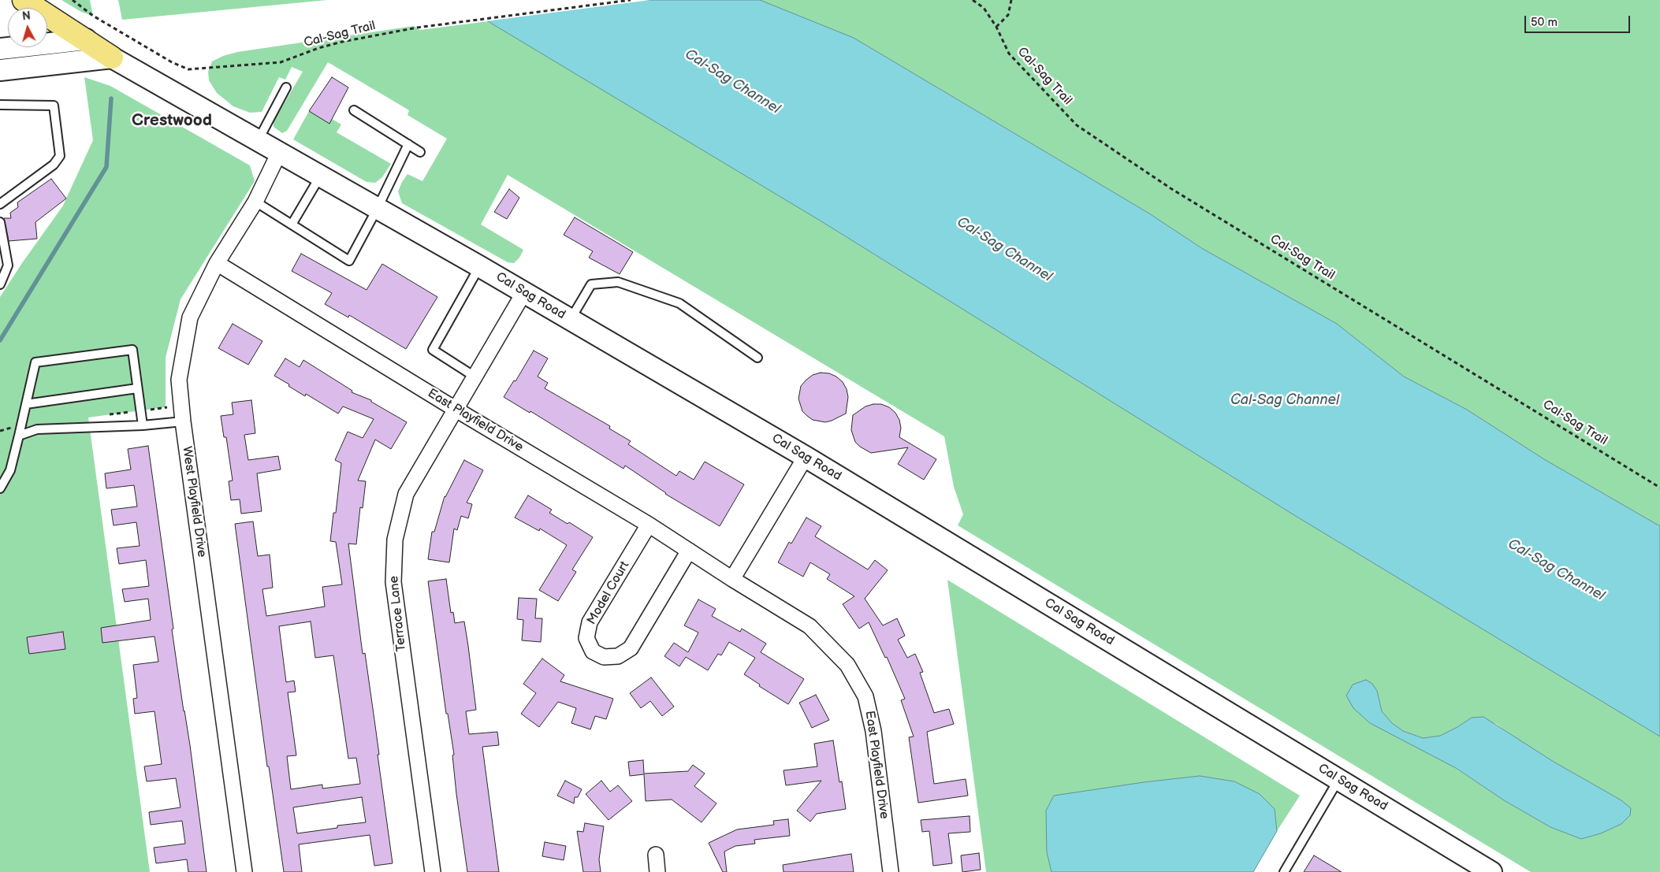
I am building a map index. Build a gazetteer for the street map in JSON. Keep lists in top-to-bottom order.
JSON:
{
  "streets": {
    "main road": ["Cal Sag Road"],
    "street": [
      "East Playfield Drive",
      "West Playfield Drive",
      "Model Court",
      "Terrace Lane"
    ],
    "path": ["Cal-Sag Trail"]
  },
  "crossings": [
    ["Cal Sag Road", "West Playfield Drive"],
    ["Cal Sag Road", "Terrace Lane"],
    ["East Playfield Drive", "West Playfield Drive"],
    ["East Playfield Drive", "Model Court"],
    ["East Playfield Drive", "Terrace Lane"]
  ],
  "districts": ["Crestwood"],
  "water": ["Cal-Sag Channel"],
  "scale_bar": "50 m",
  "north": "top"
}
